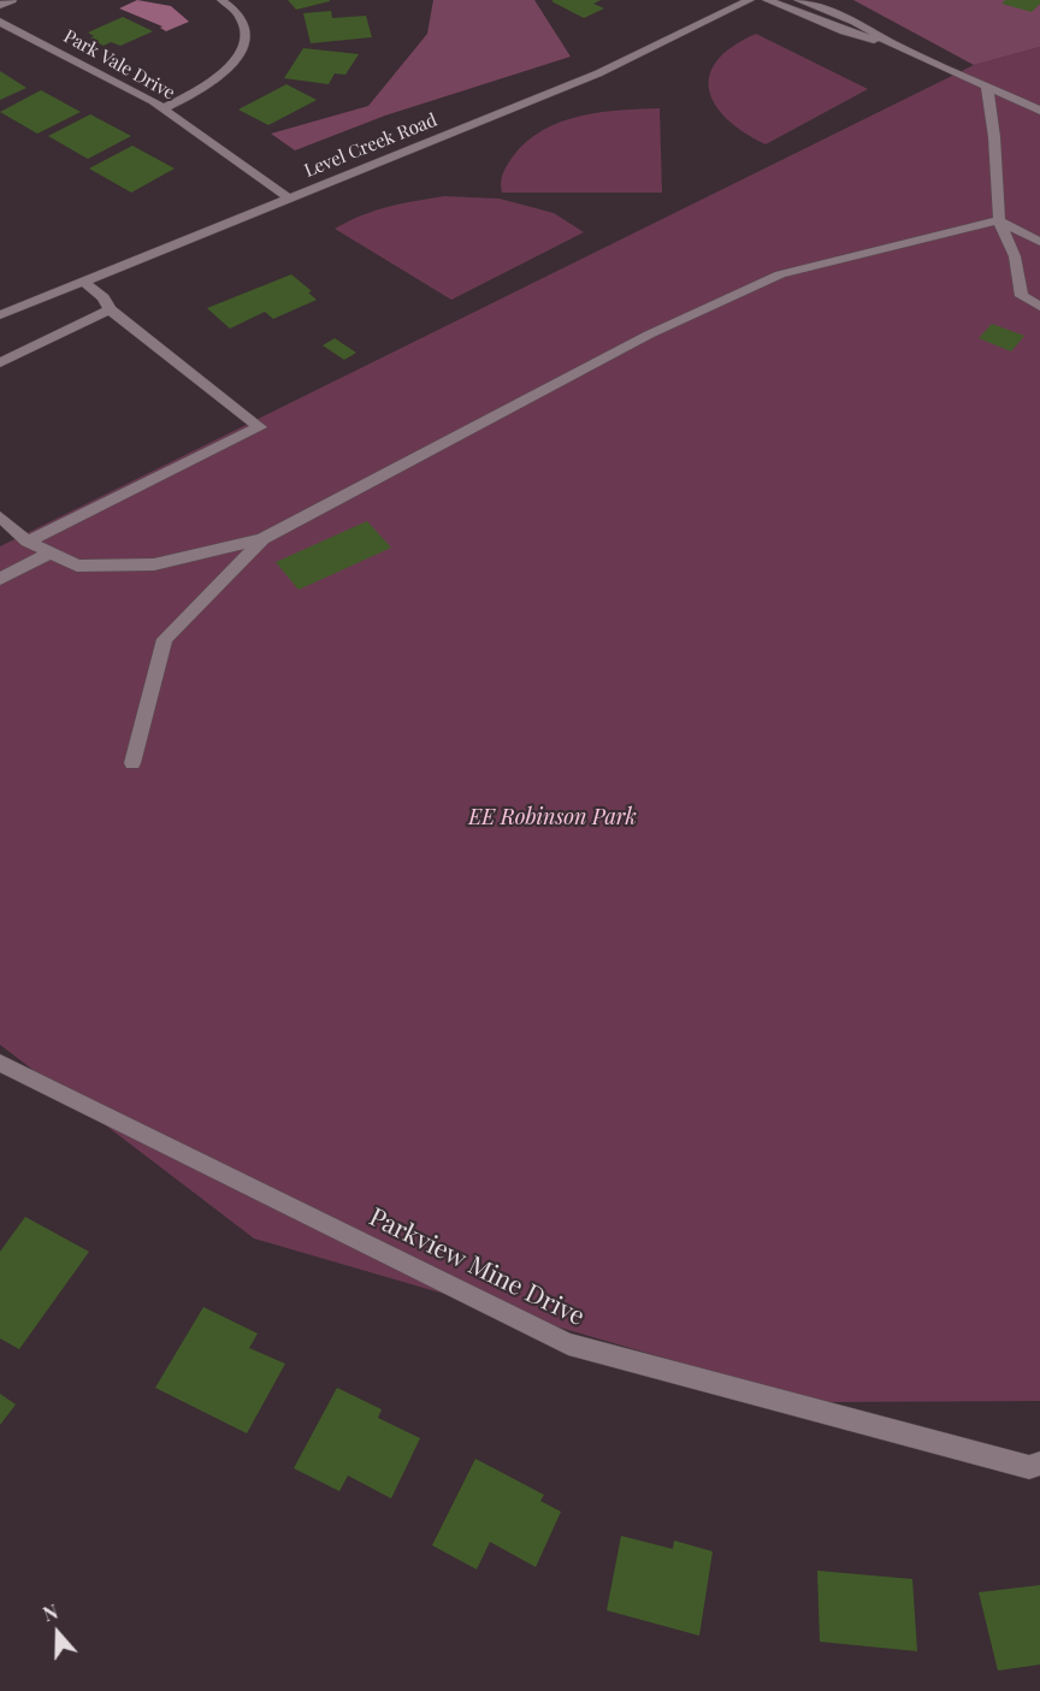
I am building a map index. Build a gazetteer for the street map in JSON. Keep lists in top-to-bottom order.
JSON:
{
  "streets": {
    "street": ["Park Vale Drive", "Level Creek Road", "Parkview Mine Drive"]
  },
  "crossings": [
    ["Park Vale Drive", "Level Creek Road"]
  ],
  "parks": ["EE Robinson Park"],
  "north": "top"
}
